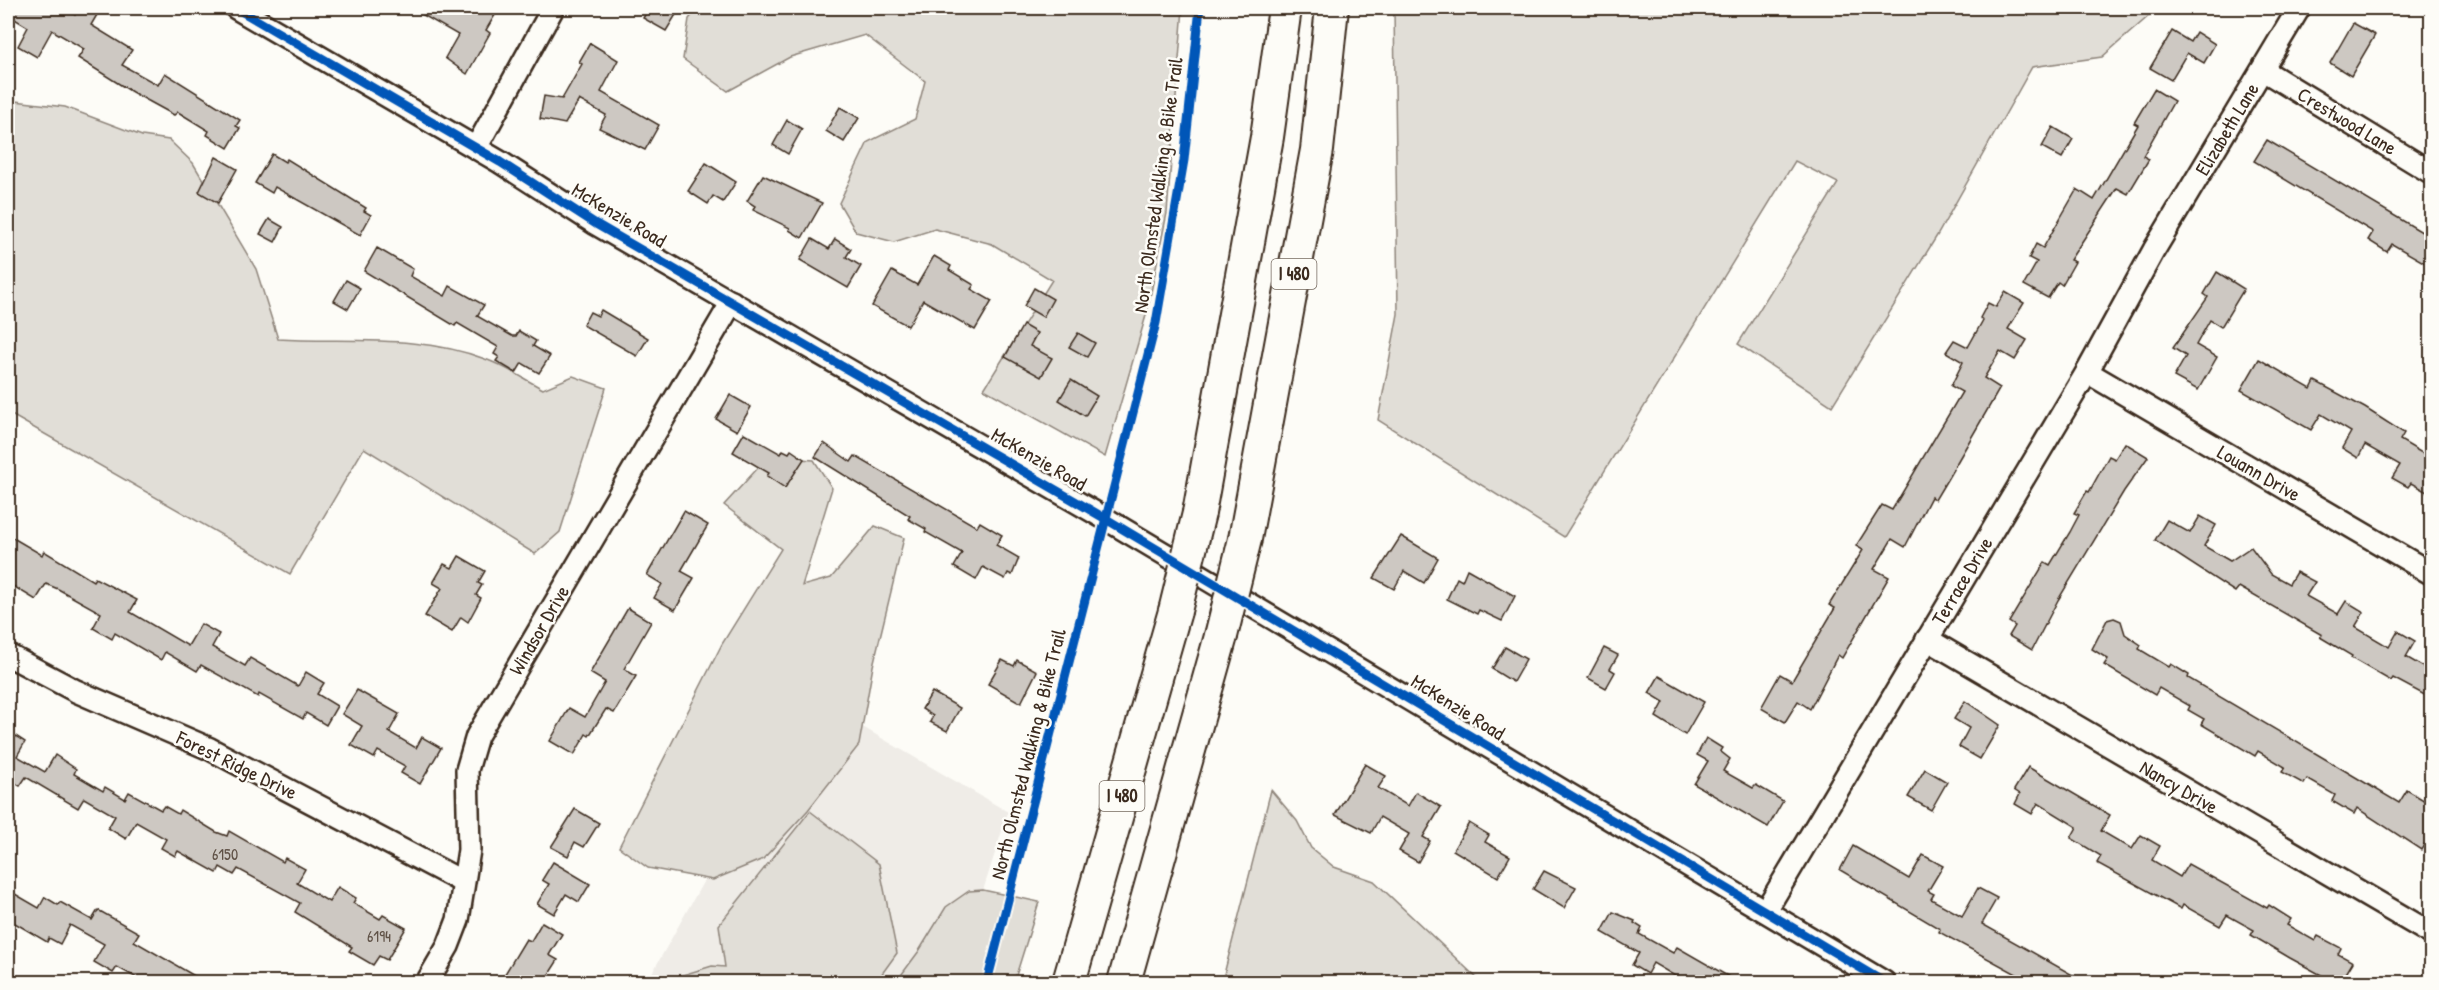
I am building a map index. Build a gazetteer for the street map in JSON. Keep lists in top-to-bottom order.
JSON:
{
  "streets": {
    "highway": ["I 480"],
    "street": [
      "Crestwood Lane",
      "Elizabeth Lane",
      "McKenzie Road",
      "Louann Drive",
      "Terrace Drive",
      "Windsor Drive",
      "Forest Ridge Drive",
      "Nancy Drive"
    ],
    "cycle path": ["North Olmsted Walking & Bike Trail"]
  },
  "crossings": [
    ["Crestwood Lane", "Elizabeth Lane"],
    ["Elizabeth Lane", "Terrace Drive"],
    ["McKenzie Road", "Terrace Drive"],
    ["McKenzie Road", "Windsor Drive"],
    ["Louann Drive", "Terrace Drive"],
    ["Terrace Drive", "Nancy Drive"],
    ["Windsor Drive", "Forest Ridge Drive"]
  ],
  "house_numbers": ["6150", "6194"]
}
